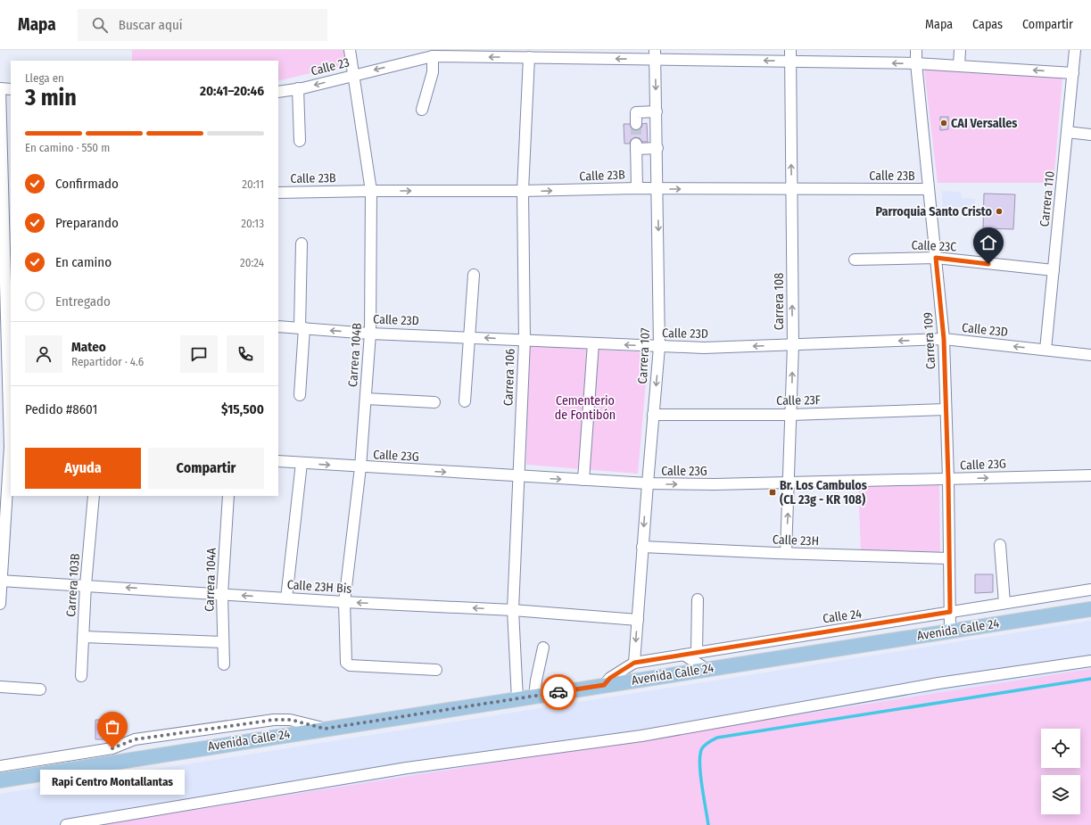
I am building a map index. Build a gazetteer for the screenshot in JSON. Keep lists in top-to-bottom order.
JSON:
{
  "streets": {
    "main road": ["Avenida Calle 24"],
    "street": [
      "Calle 23",
      "Calle 23B",
      "Carrera 110",
      "Calle 23C",
      "Carrera 108",
      "Calle 23D",
      "Carrera 109",
      "Carrera 104B",
      "Carrera 107",
      "Carrera 106",
      "Calle 23F",
      "Calle 23G",
      "Calle 23H",
      "Carrera 104A",
      "Carrera 103B",
      "Calle 23H Bis",
      "Calle 24"
    ]
  },
  "crossings": [
    ["Calle 23", "Carrera 110"],
    ["Calle 23", "Carrera 108"],
    ["Calle 23", "Carrera 109"],
    ["Calle 23", "Carrera 104B"],
    ["Calle 23", "Carrera 107"],
    ["Calle 23", "Carrera 106"],
    ["Calle 23B", "Carrera 108"],
    ["Calle 23B", "Carrera 109"],
    ["Calle 23B", "Carrera 104B"],
    ["Calle 23B", "Carrera 107"],
    ["Calle 23B", "Carrera 106"],
    ["Carrera 110", "Calle 23C"],
    ["Carrera 110", "Calle 23D"],
    ["Calle 23C", "Carrera 109"],
    ["Carrera 108", "Calle 23D"],
    ["Carrera 108", "Calle 23F"],
    ["Carrera 108", "Calle 23G"],
    ["Carrera 108", "Calle 23H"],
    ["Calle 23D", "Carrera 109"],
    ["Calle 23D", "Carrera 104B"],
    ["Calle 23D", "Carrera 107"],
    ["Calle 23D", "Carrera 106"],
    ["Carrera 109", "Calle 23F"],
    ["Carrera 109", "Calle 23G"],
    ["Carrera 109", "Calle 23H"],
    ["Carrera 109", "Calle 24"],
    ["Carrera 109", "Avenida Calle 24"],
    ["Carrera 104B", "Calle 23G"],
    ["Carrera 104B", "Calle 23H Bis"],
    ["Carrera 107", "Calle 23F"],
    ["Carrera 107", "Calle 23G"],
    ["Carrera 107", "Calle 23H"],
    ["Carrera 107", "Calle 23H Bis"],
    ["Carrera 107", "Calle 24"],
    ["Carrera 106", "Calle 23G"],
    ["Carrera 106", "Calle 23H Bis"],
    ["Carrera 106", "Avenida Calle 24"],
    ["Carrera 104A", "Calle 23H Bis"],
    ["Carrera 103B", "Calle 23H Bis"],
    ["Calle 24", "Avenida Calle 24"]
  ],
  "one_way": [
    "Calle 23",
    "Calle 23B",
    "Carrera 108",
    "Calle 23D",
    "Carrera 107",
    "Calle 23G"
  ],
  "parks": ["Cementerio de Fontibón"],
  "places": {
    "other": ["CAI Versalles", "Parroquia Santo Cristo", "Rapi Centro Montallantas"],
    "transit": ["Br. Los Cambulos (CL 23g - KR 108)"]
  },
  "page": {
    "header": "Mapa",
    "search": "Buscar aquí",
    "nav": ["Mapa", "Capas", "Compartir"],
    "heading": ["3 min", "Llega en", "20:41–20:46"],
    "panel": [
      "Mateo",
      "Repartidor · 4.6",
      "Pedido #8601",
      "$15,500"
    ],
    "bar": "En camino · 550 m",
    "list": [
      ["Confirmado", "20:11"],
      ["Preparando", "20:13"],
      ["En camino", "20:24"],
      "Entregado"
    ],
    "buttons": ["Ayuda", "Compartir"],
    "bubble": "Rapi Centro Montallantas"
  }
}
